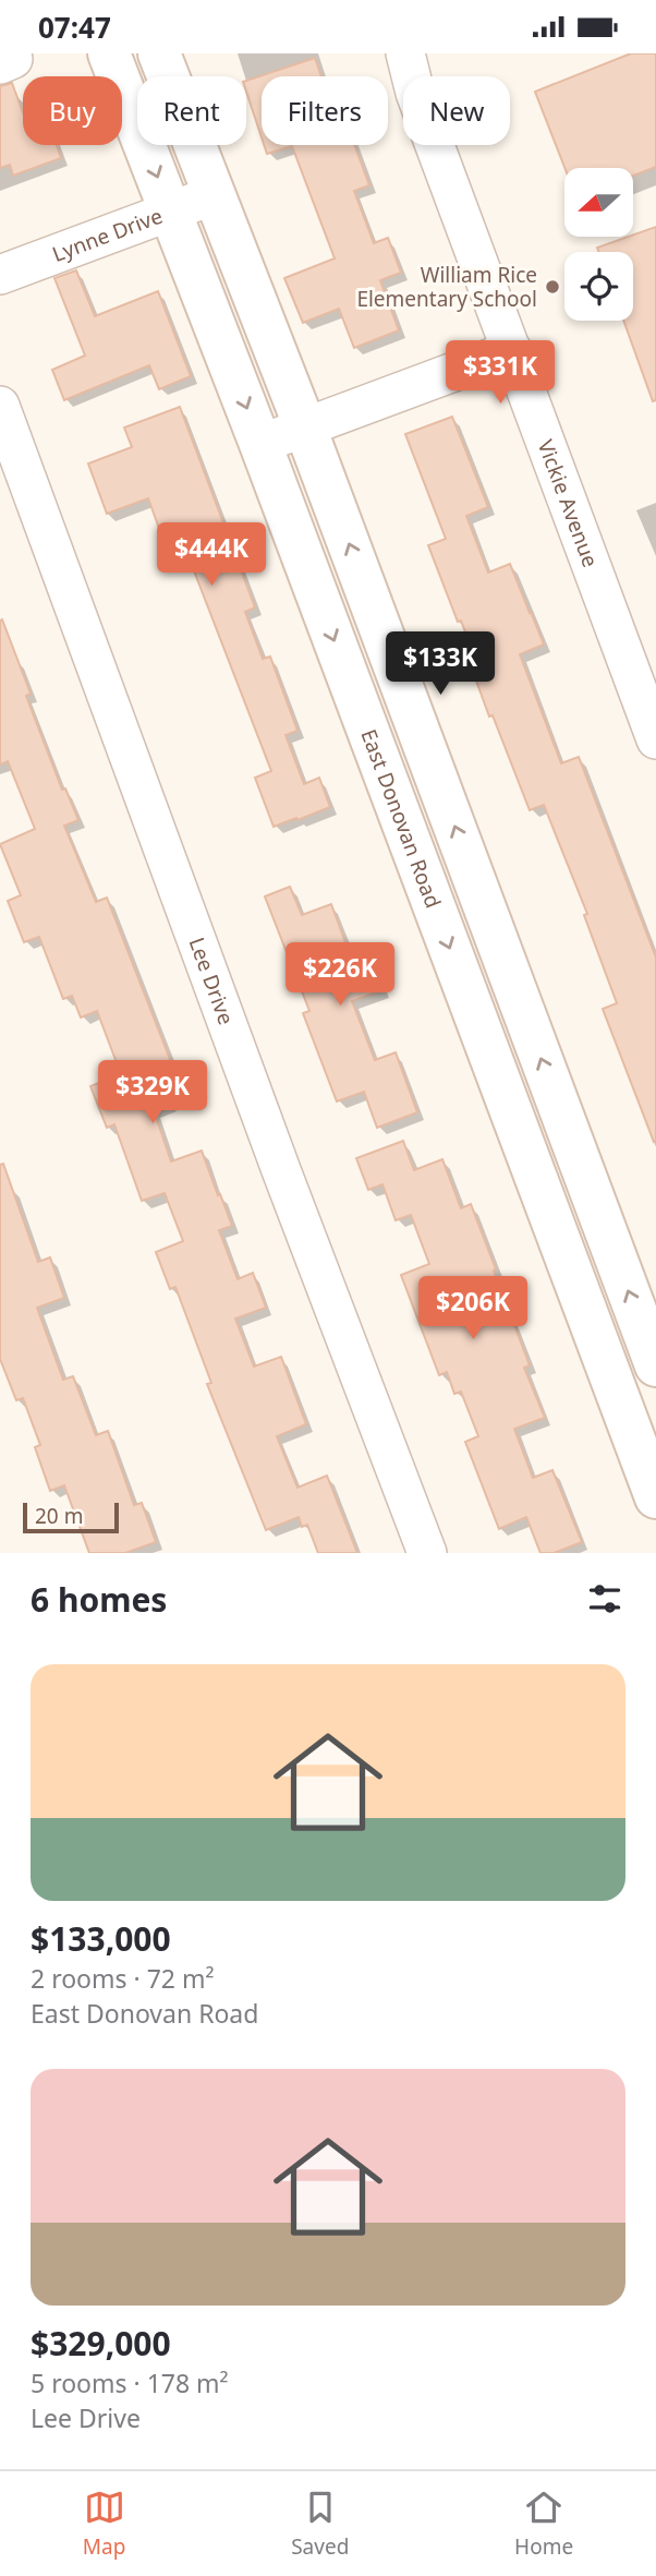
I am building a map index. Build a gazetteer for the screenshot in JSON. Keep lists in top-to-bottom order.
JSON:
{
  "streets": {
    "main road": ["East Donovan Road"],
    "street": ["Lynne Drive", "Vickie Avenue", "Lee Drive"]
  },
  "crossings": [
    ["Lynne Drive", "East Donovan Road"]
  ],
  "places": ["William Rice Elementary School"],
  "scale_bar": "20 m",
  "north": "left",
  "page": {
    "status": "07:47",
    "chip": [
      "Buy",
      "Rent",
      "Filters",
      "New"
    ],
    "price": [
      "$331K",
      "$444K",
      "$133K",
      "$226K",
      "$329K",
      "$206K"
    ],
    "scale": "20 m",
    "heading": "6 homes",
    "list": [
      {
        "name": "$133,000",
        "note": "2 rooms · 72 m² · East Donovan Road"
      },
      {
        "name": "$329,000",
        "note": "5 rooms · 178 m² · Lee Drive"
      }
    ],
    "tabs": ["Map", "Saved", "Home"]
  }
}
